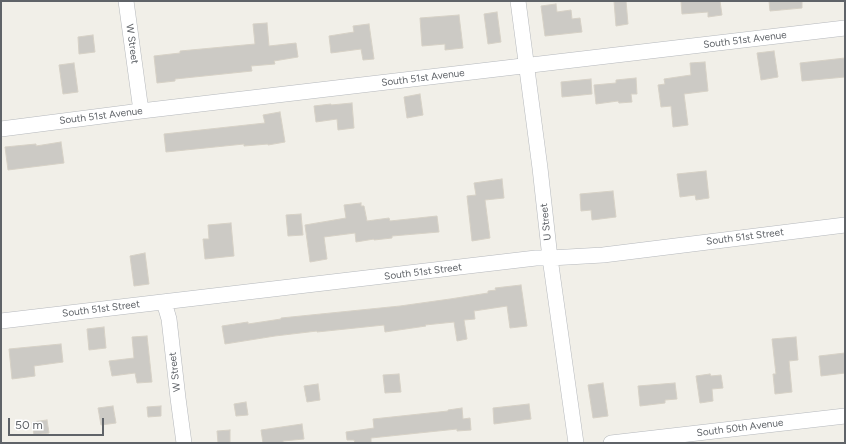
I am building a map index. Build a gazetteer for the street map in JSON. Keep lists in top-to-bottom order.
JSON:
{
  "streets": {
    "street": [
      "South 51st Avenue",
      "W Street",
      "U Street",
      "South 51st Street",
      "South 50th Avenue"
    ]
  },
  "crossings": [
    ["South 51st Avenue", "W Street"],
    ["South 51st Avenue", "U Street"],
    ["W Street", "South 51st Street"],
    ["U Street", "South 51st Street"]
  ],
  "scale_bar": "50 m"
}
